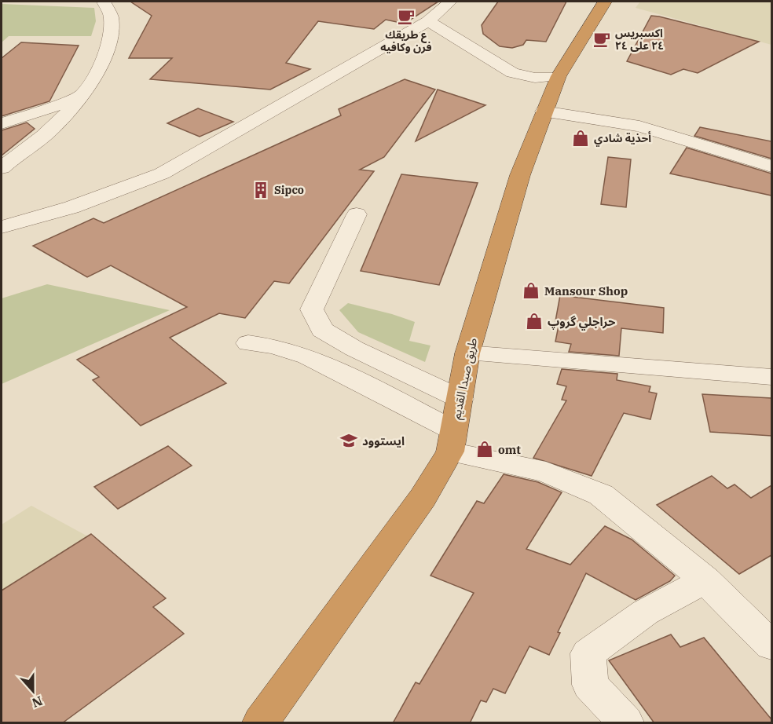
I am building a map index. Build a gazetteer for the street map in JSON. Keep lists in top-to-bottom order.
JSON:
{
  "streets": {
    "highway": ["طريق صيدا القديم"]
  },
  "places": {
    "cafe": ["ع طريقك فرن وكافيه", "اكسبريس ٢٤ على ٢٤"],
    "shop": [
      "أحذية شادي",
      "Mansour Shop",
      "حراجلي گروپ",
      "omt"
    ],
    "building": ["Sipco"],
    "school or university": ["ايستوود"]
  },
  "north": "bottom"
}
